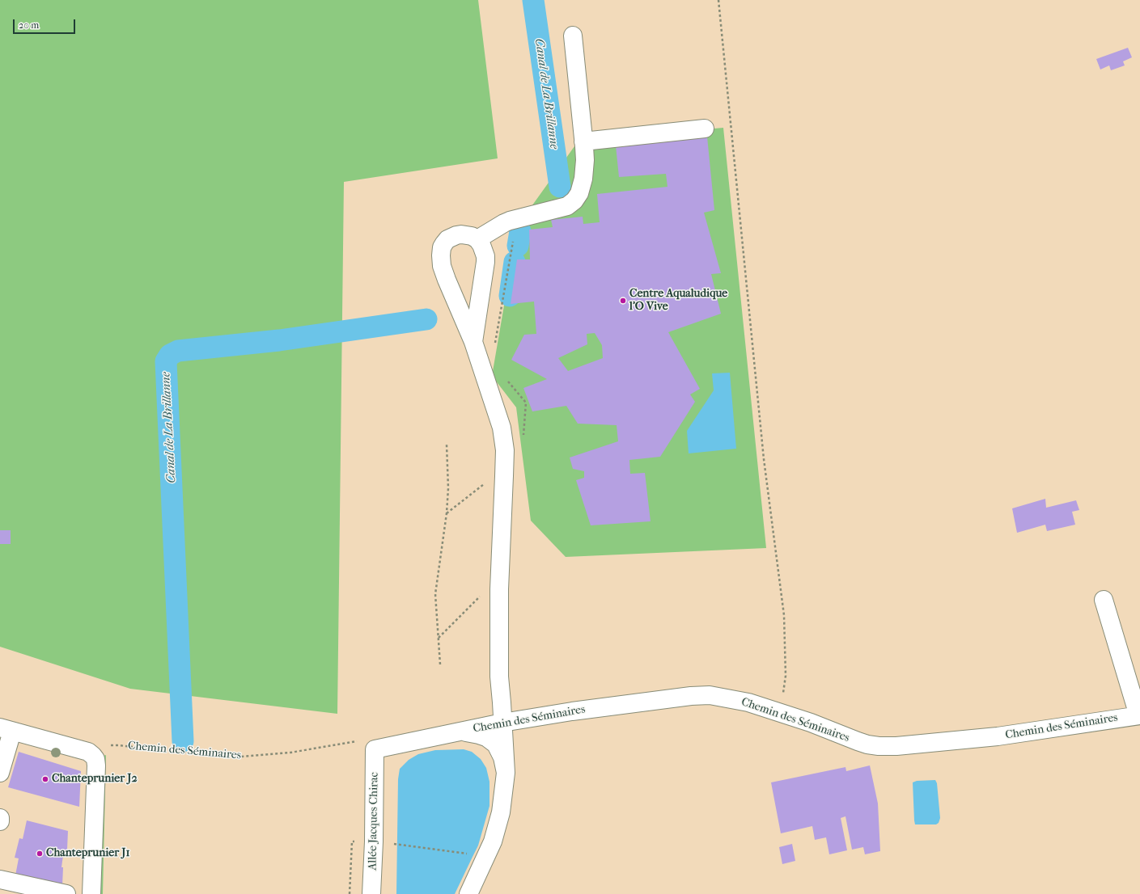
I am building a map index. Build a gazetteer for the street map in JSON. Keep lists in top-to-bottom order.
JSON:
{
  "streets": {
    "street": ["Chemin des Séminaires", "Allée Jacques Chirac"]
  },
  "crossings": [
    ["Chemin des Séminaires", "Allée Jacques Chirac"]
  ],
  "water": ["Canal de La Brillanne"],
  "places": ["Centre Aqualudique l'O Vive", "Chanteprunier J2", "Chanteprunier J1"],
  "scale_bar": "20 m"
}
